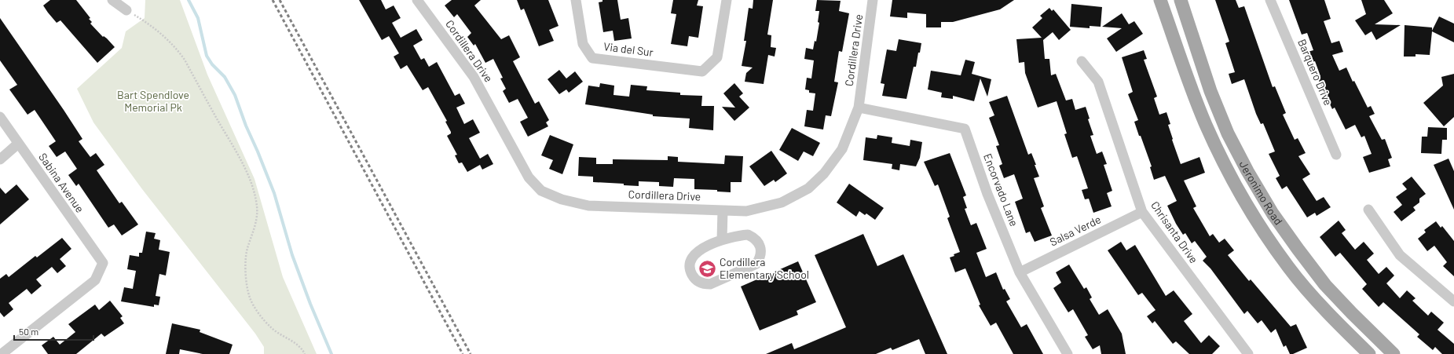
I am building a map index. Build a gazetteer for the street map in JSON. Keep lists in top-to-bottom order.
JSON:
{
  "streets": {
    "main road": ["Jeronimo Road"],
    "street": [
      "Via del Sur",
      "Cordillera Drive",
      "Barquero Drive",
      "Sabina Avenue",
      "Encorvado Lane",
      "Salsa Verde",
      "Chrisanta Drive"
    ]
  },
  "crossings": [
    ["Cordillera Drive", "Encorvado Lane"],
    ["Encorvado Lane", "Salsa Verde"],
    ["Salsa Verde", "Chrisanta Drive"]
  ],
  "parks": ["Bart Spendlove Memorial Pk"],
  "places": {
    "school or university": ["Cordillera Elementary School"]
  },
  "scale_bar": "50 m"
}
